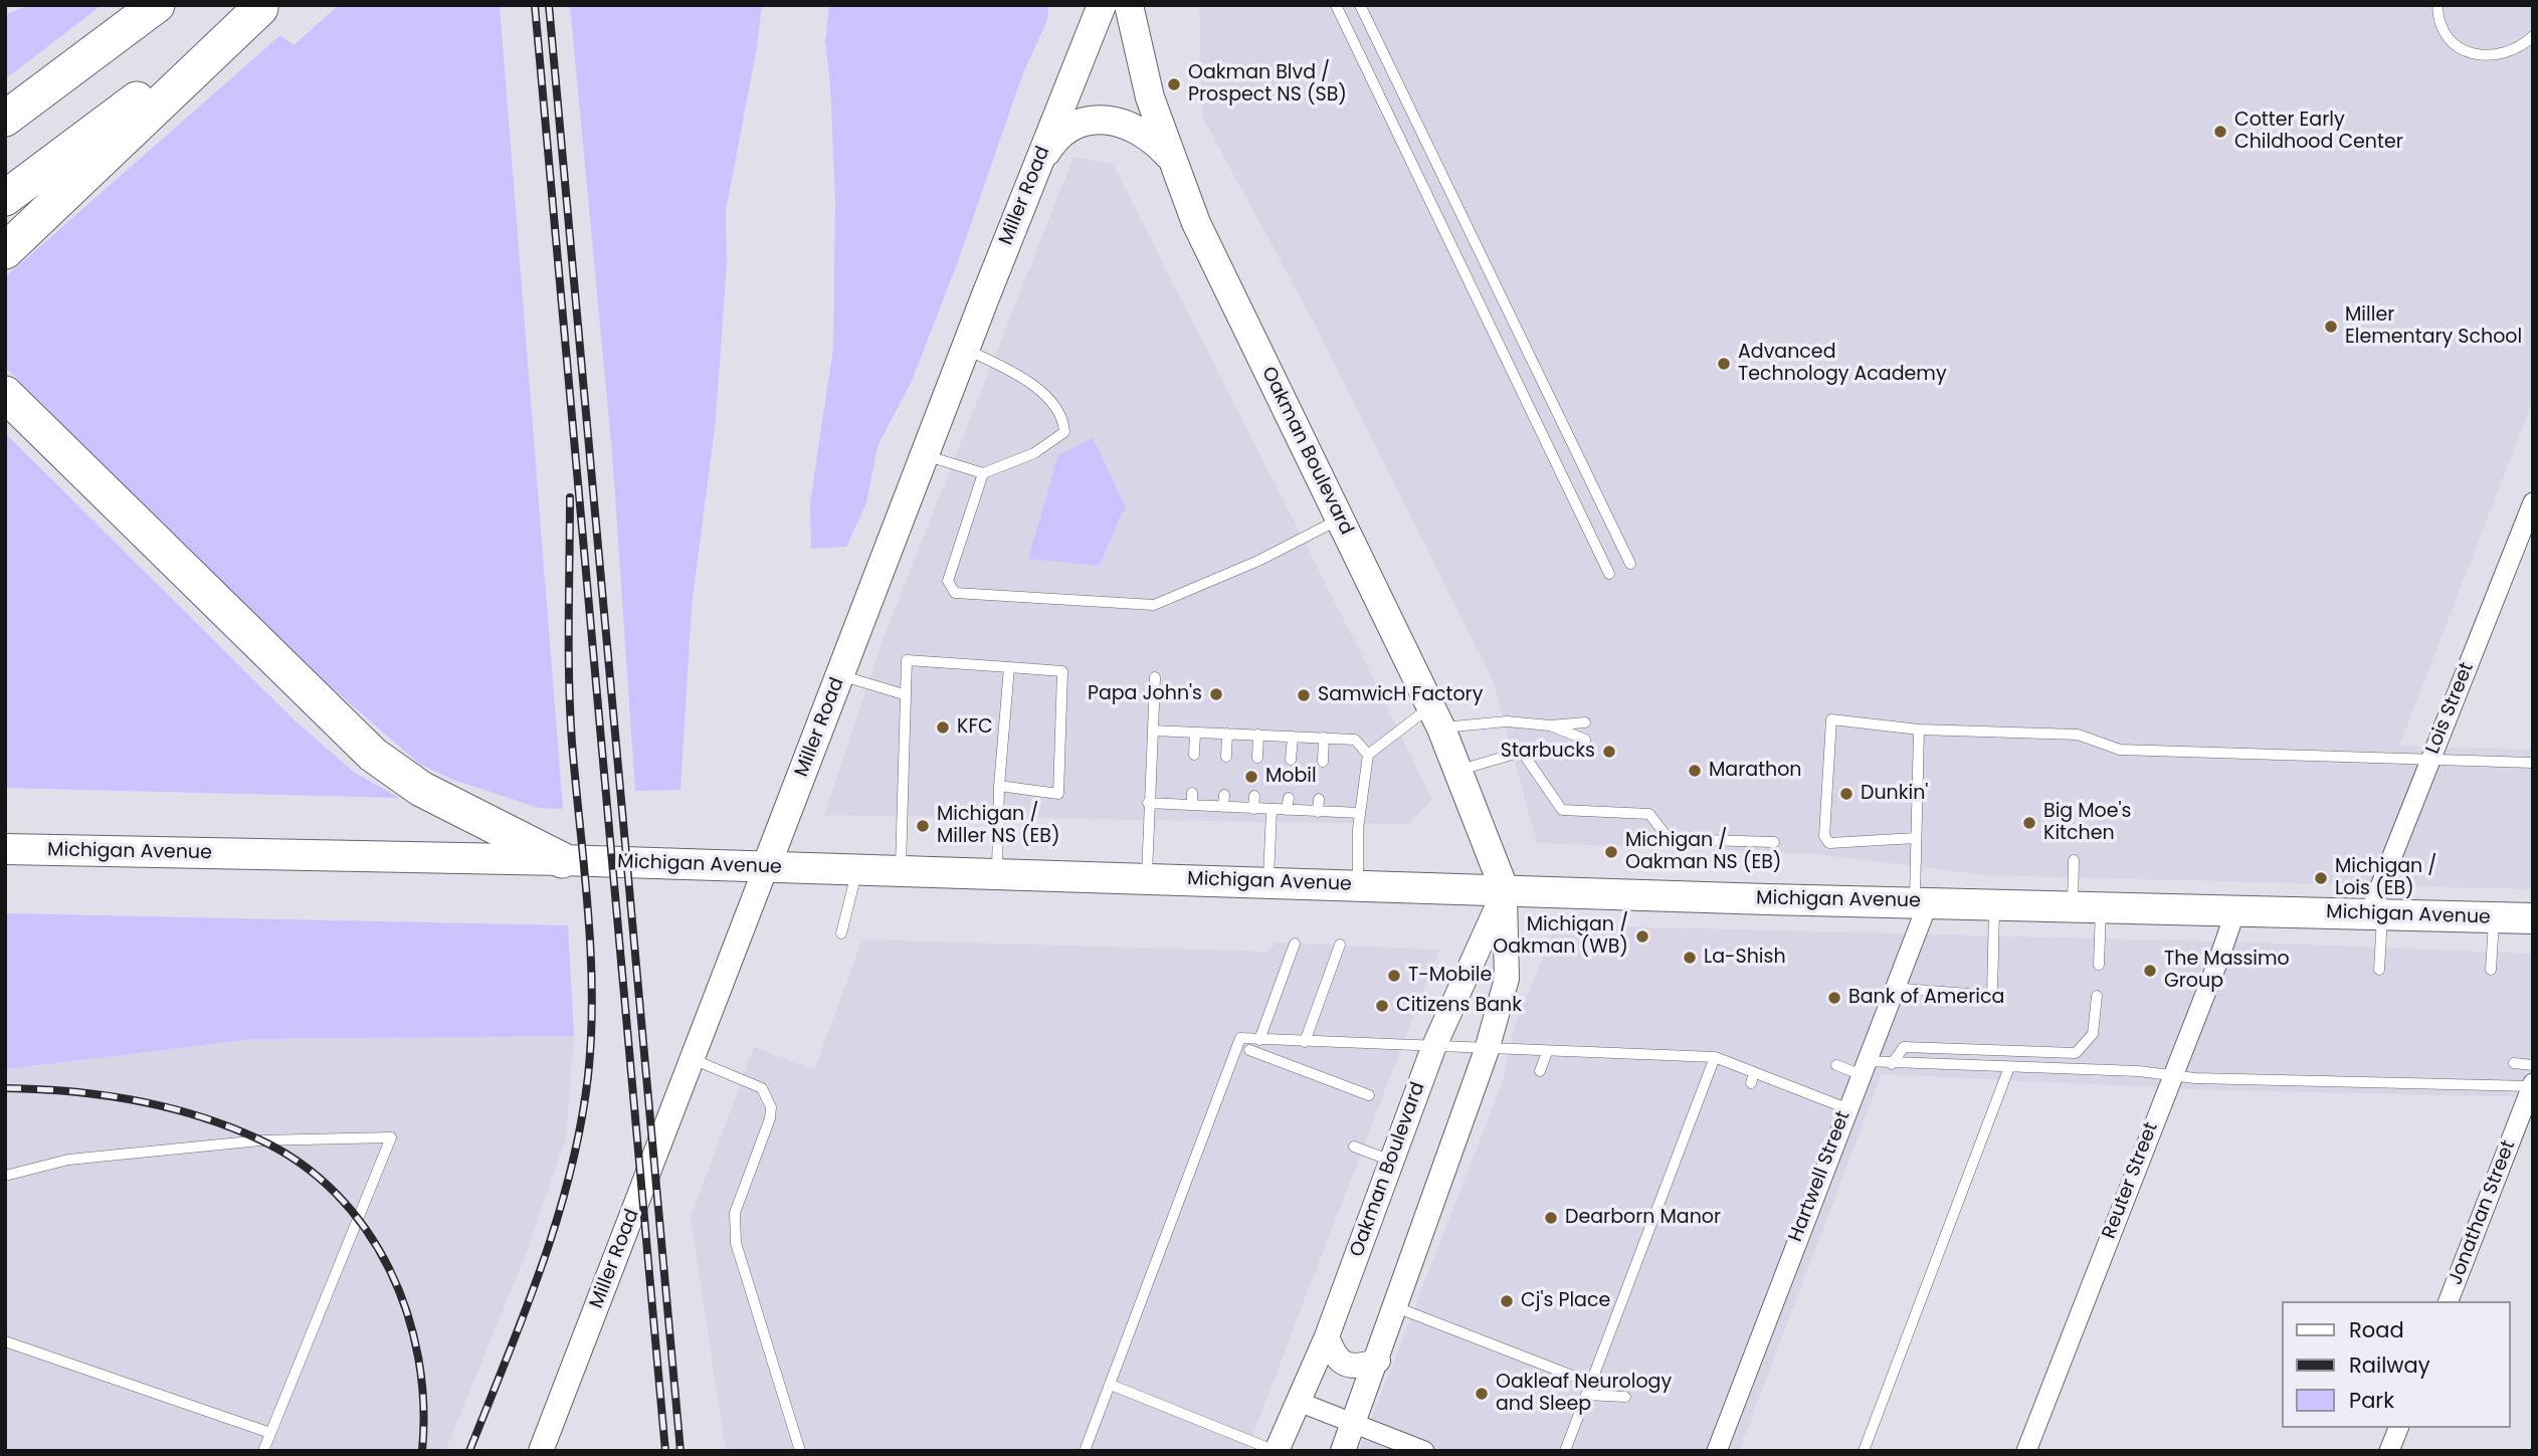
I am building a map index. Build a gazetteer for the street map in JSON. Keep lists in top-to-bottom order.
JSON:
{
  "streets": {
    "main road": ["Miller Road", "Oakman Boulevard", "Michigan Avenue"],
    "street": [
      "Lois Street",
      "Hartwell Street",
      "Reuter Street",
      "Jonathan Street"
    ]
  },
  "crossings": [
    ["Miller Road", "Michigan Avenue"],
    ["Oakman Boulevard", "Michigan Avenue"],
    ["Lois Street", "Michigan Avenue"],
    ["Michigan Avenue", "Hartwell Street"],
    ["Michigan Avenue", "Reuter Street"]
  ],
  "places": [
    "Oakman Blvd / Prospect NS (SB)",
    "Cotter Early Childhood Center",
    "Miller Elementary School",
    "Advanced Technology Academy",
    "Papa John's",
    "SamwicH Factory",
    "KFC",
    "Starbucks",
    "Marathon",
    "Mobil",
    "Dunkin'",
    "Big Moe's Kitchen",
    "Michigan / Miller NS (EB)",
    "Michigan / Oakman NS (EB)",
    "Michigan / Lois (EB)",
    "Michigan / Oakman (WB)",
    "La-Shish",
    "The Massimo Group",
    "T-Mobile",
    "Bank of America",
    "Citizens Bank",
    "Dearborn Manor",
    "Cj's Place",
    "Oakleaf Neurology and Sleep"
  ],
  "legend": ["Road", "Railway", "Park"]
}
